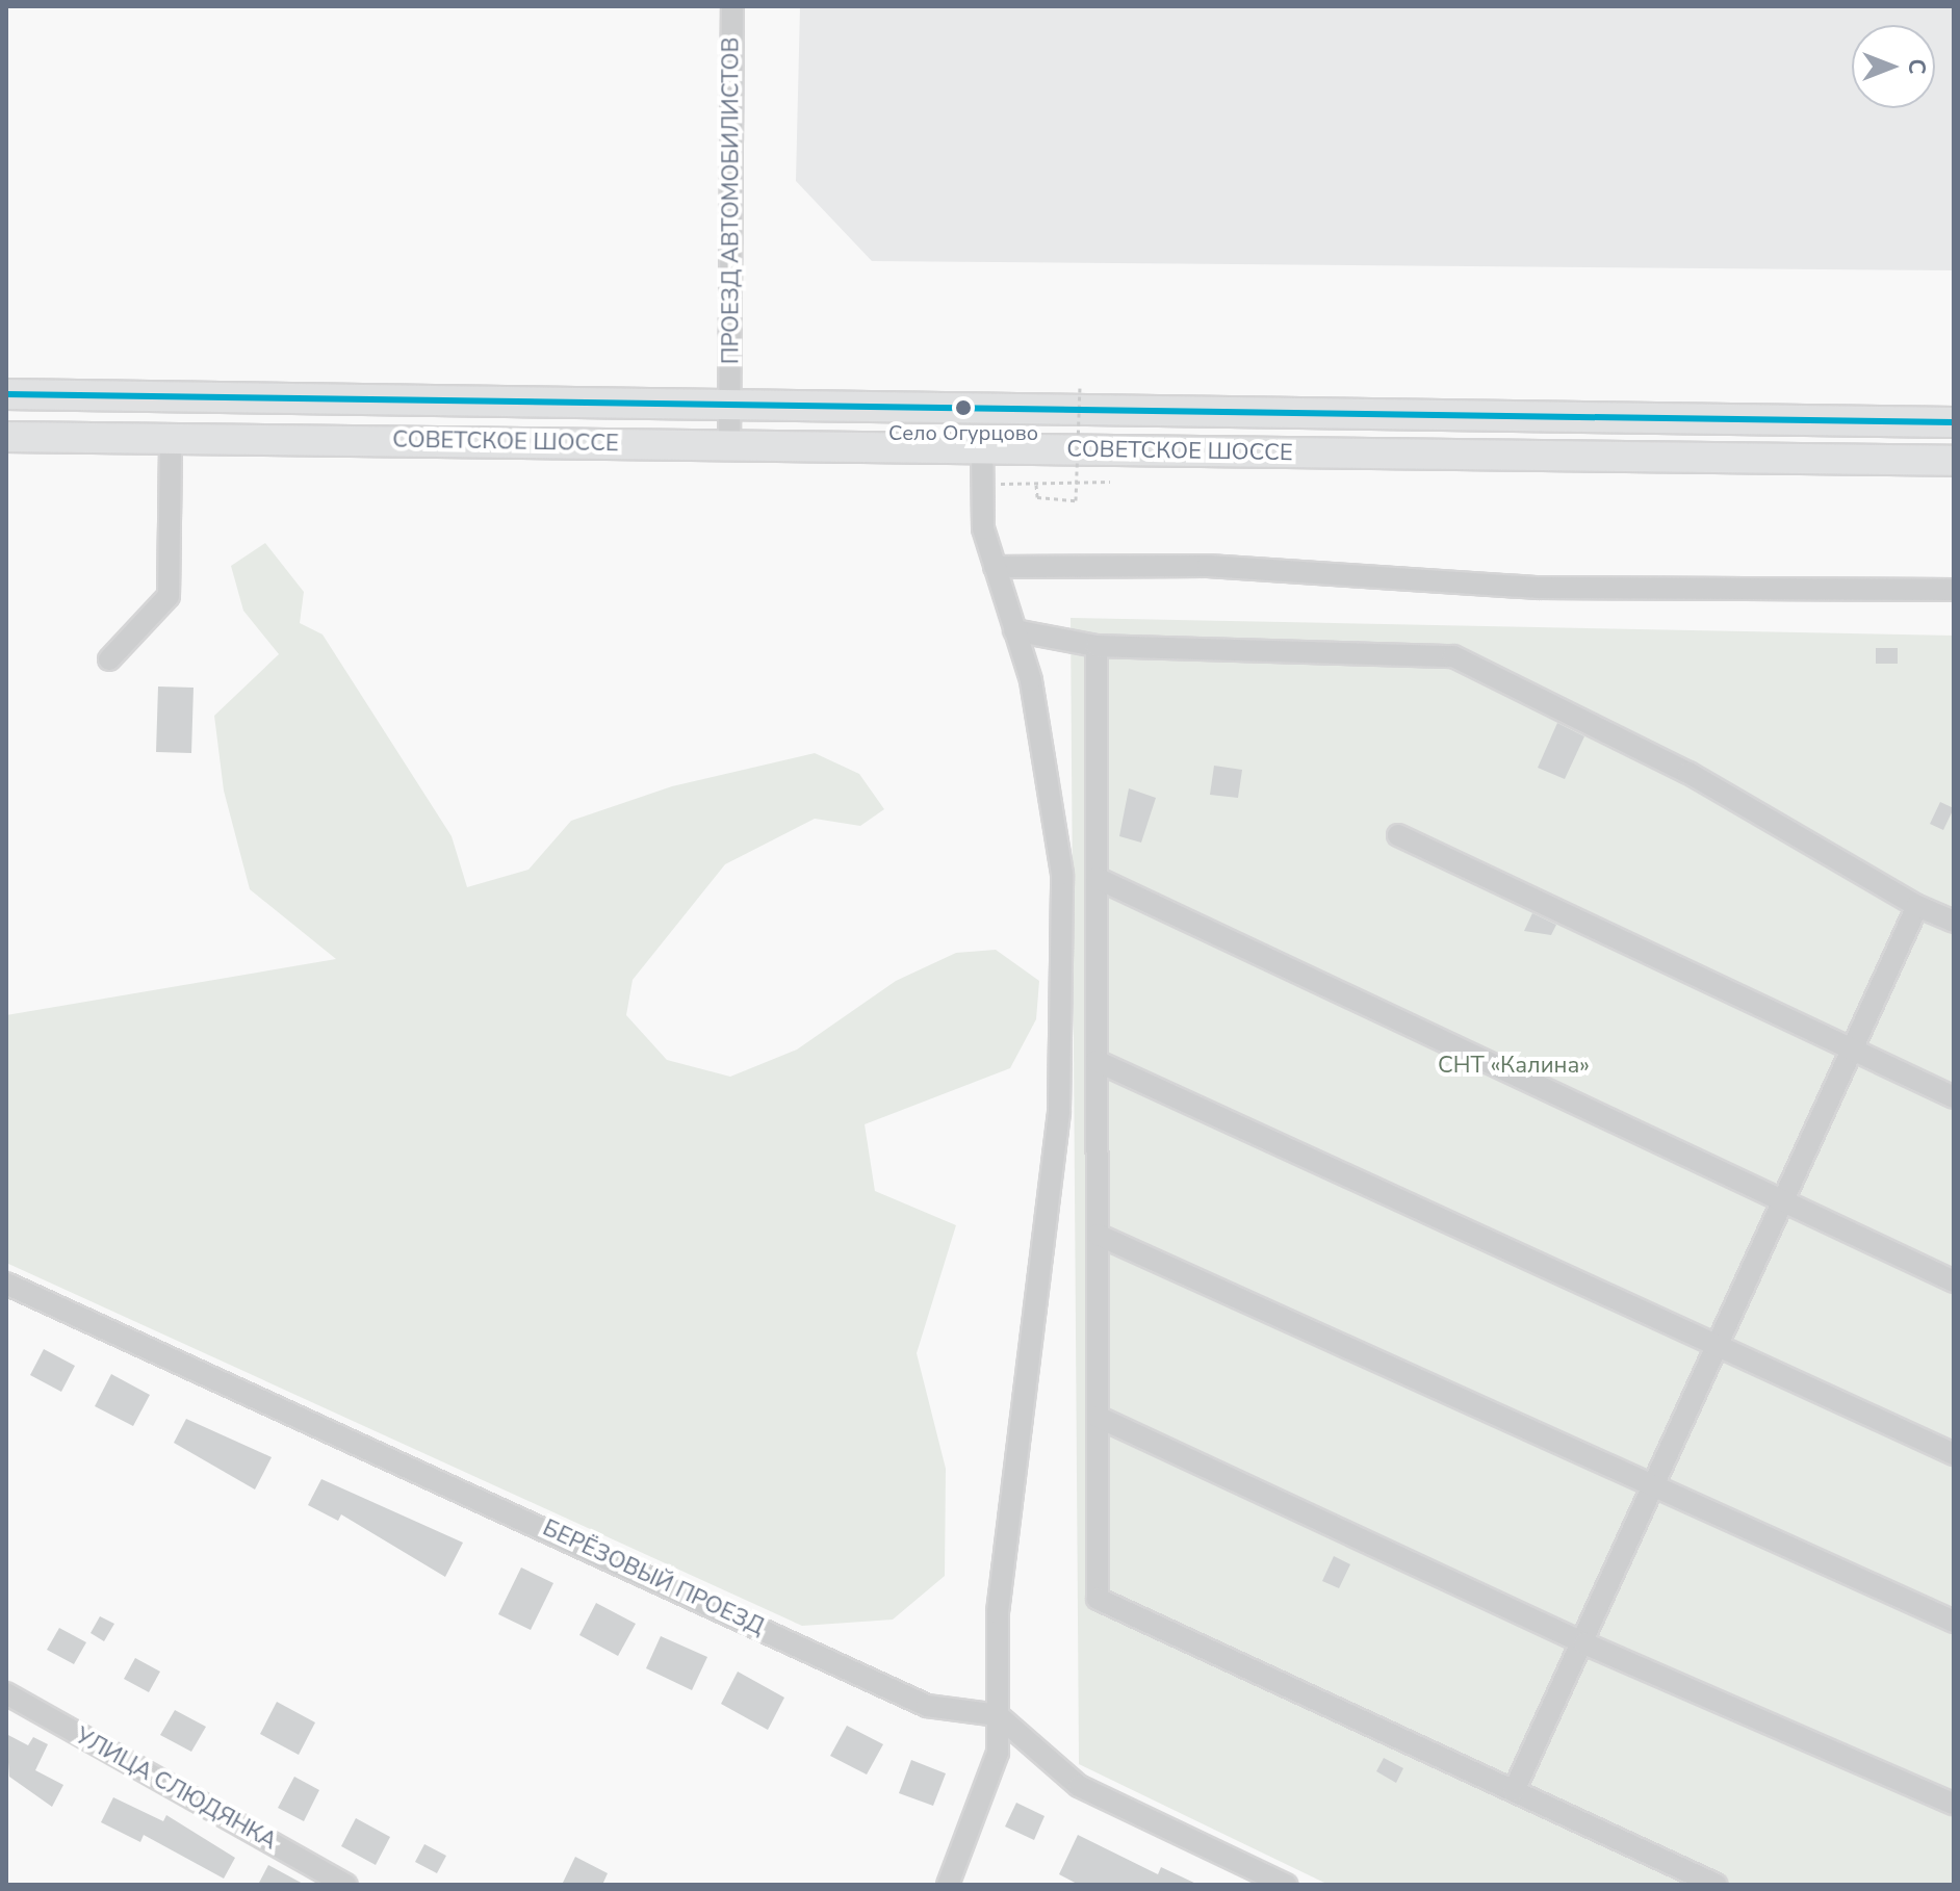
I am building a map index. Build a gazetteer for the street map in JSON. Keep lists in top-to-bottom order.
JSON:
{
  "streets": {
    "highway": ["СОВЕТСКОЕ ШОССЕ"],
    "street": ["ПРОЕЗД АВТОМОБИЛИСТОВ", "БЕРЁЗОВЫЙ ПРОЕЗД", "УЛИЦА СЛЮДЯНКА"]
  },
  "crossings": [
    ["ПРОЕЗД АВТОМОБИЛИСТОВ", "СОВЕТСКОЕ ШОССЕ"]
  ],
  "parks": ["СНТ «Калина»"],
  "places": ["Село Огурцово"],
  "north": "right"
}
